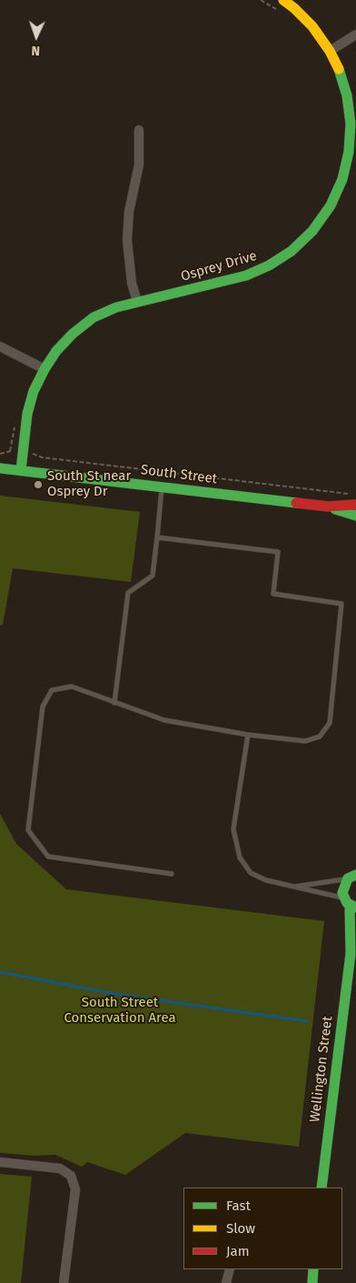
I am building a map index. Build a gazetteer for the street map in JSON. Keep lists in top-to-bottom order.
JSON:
{
  "streets": {
    "street": ["Osprey Drive", "South Street", "Wellington Street"]
  },
  "crossings": [
    ["Osprey Drive", "South Street"]
  ],
  "parks": ["South Street Conservation Area"],
  "places": ["South St near Osprey Dr"],
  "legend": ["Fast", "Slow", "Jam"],
  "north": "bottom"
}
